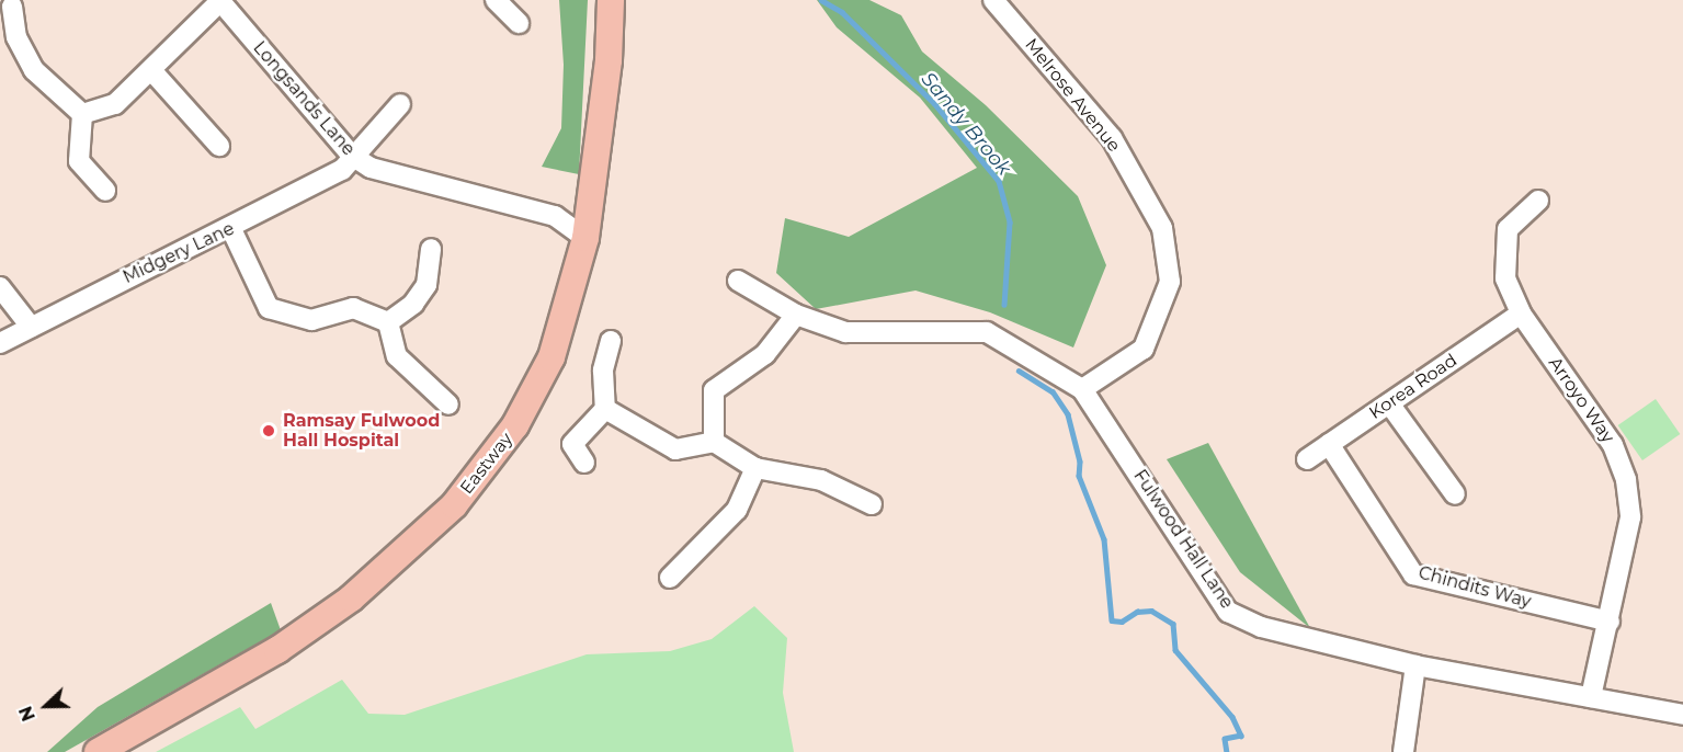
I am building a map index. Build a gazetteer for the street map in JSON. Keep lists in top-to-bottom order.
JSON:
{
  "streets": {
    "main road": ["Eastway"],
    "street": [
      "Melrose Avenue",
      "Longsands Lane",
      "Midgery Lane",
      "Korea Road",
      "Arroyo Way",
      "Fulwood Hall Lane",
      "Chindits Way"
    ]
  },
  "crossings": [
    ["Melrose Avenue", "Fulwood Hall Lane"],
    ["Longsands Lane", "Midgery Lane"],
    ["Longsands Lane", "Eastway"],
    ["Korea Road", "Arroyo Way"],
    ["Korea Road", "Chindits Way"],
    ["Arroyo Way", "Fulwood Hall Lane"],
    ["Arroyo Way", "Chindits Way"]
  ],
  "water": ["Sandy Brook"],
  "places": ["Ramsay Fulwood Hall Hospital"],
  "north": "left"
}
